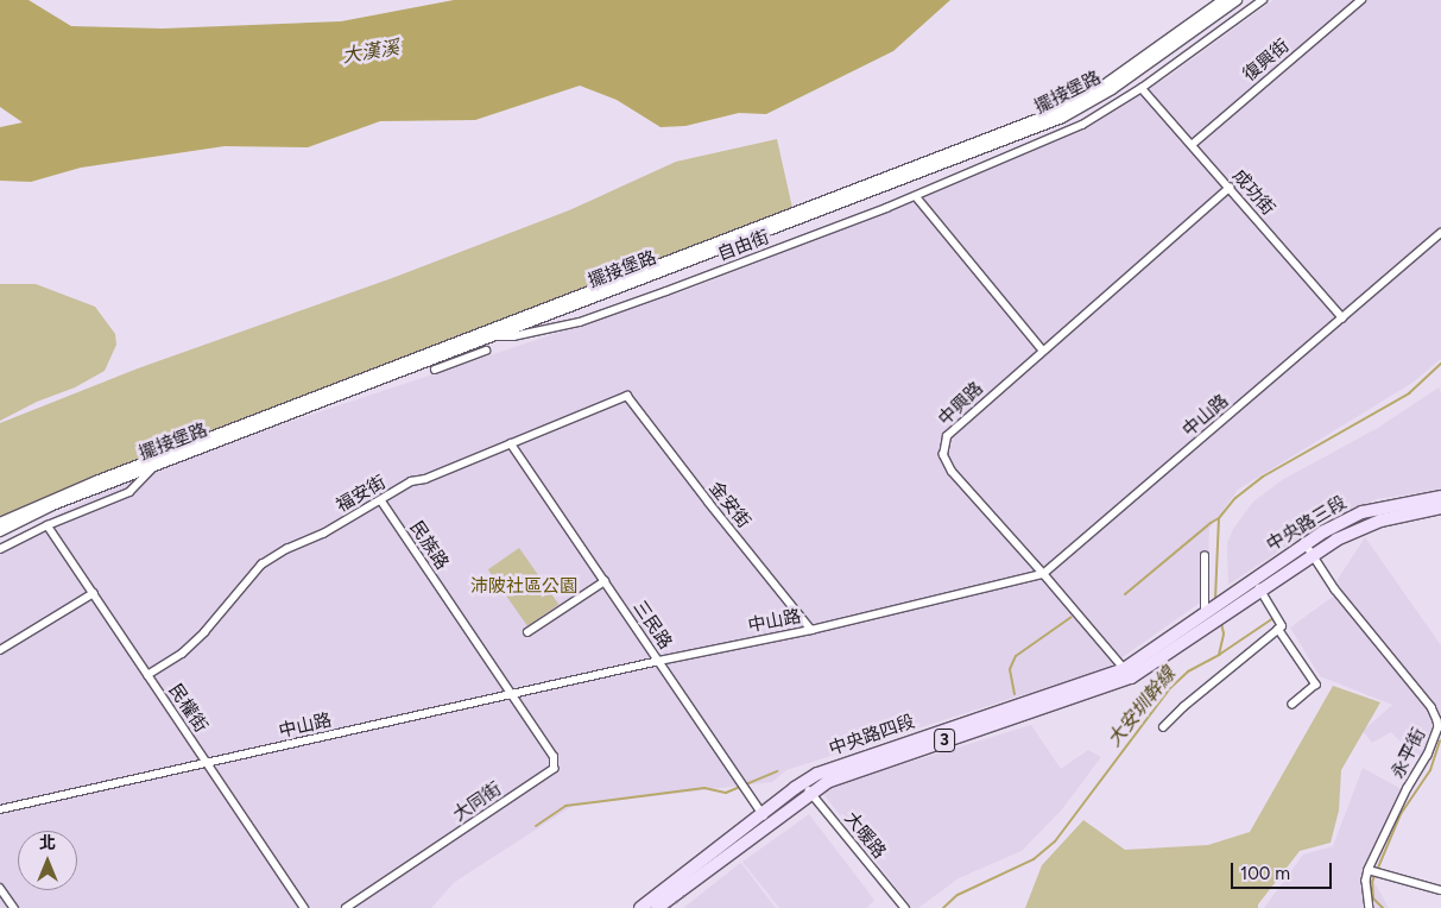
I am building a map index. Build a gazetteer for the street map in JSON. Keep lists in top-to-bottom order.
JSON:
{
  "streets": {
    "main road": ["中央路三段", "中央路四段", "3"],
    "street": [
      "復興街",
      "擺接堡路",
      "成功街",
      "自由街",
      "中興路",
      "中山路",
      "福安街",
      "金安街",
      "民族路",
      "三民路",
      "民權街",
      "永平街",
      "大同街",
      "大暖路"
    ]
  },
  "crossings": [
    ["復興街", "成功街"],
    ["擺接堡路", "自由街"],
    ["成功街", "自由街"],
    ["成功街", "中興路"],
    ["成功街", "中山路"],
    ["中興路", "中山路"],
    ["中興路", "中央路四段"],
    ["中山路", "金安街"],
    ["中山路", "民族路"],
    ["中山路", "三民路"],
    ["中山路", "民權街"],
    ["中山路", "大同街"],
    ["福安街", "金安街"],
    ["福安街", "民族路"],
    ["福安街", "三民路"],
    ["福安街", "民權街"],
    ["中央路三段", "中央路四段"],
    ["中央路三段", "永平街"],
    ["民族路", "大同街"],
    ["三民路", "中央路四段"],
    ["中央路四段", "大暖路"]
  ],
  "water": ["大漢溪", "大安圳幹線"],
  "parks": ["沛陂社區公園"],
  "scale_bar": "100 m",
  "north": "top"
}
